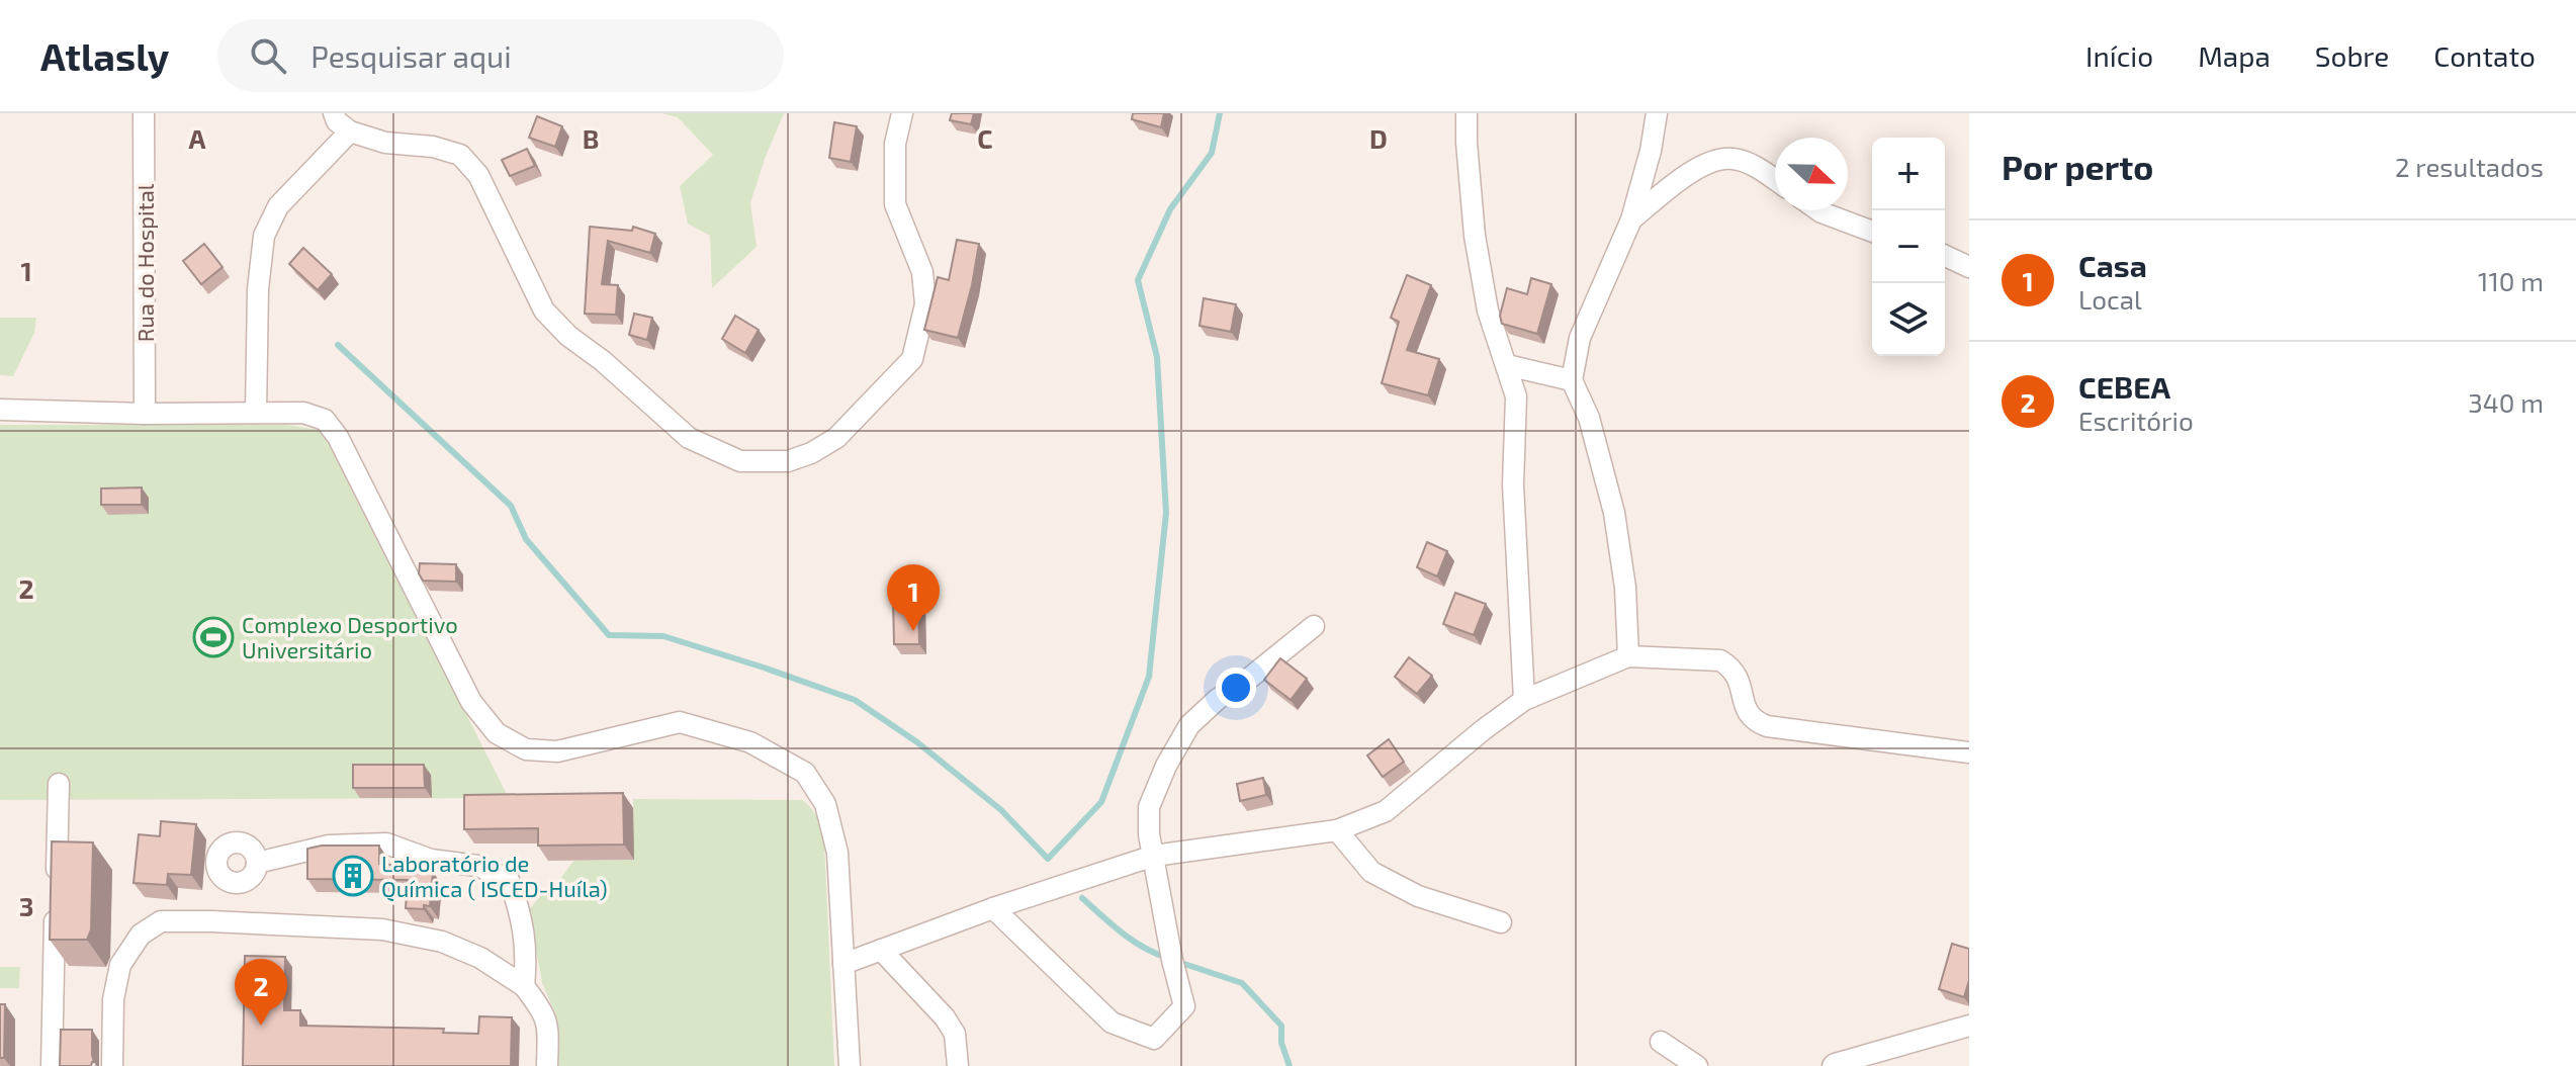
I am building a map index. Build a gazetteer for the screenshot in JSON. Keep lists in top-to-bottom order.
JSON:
{
  "streets": {
    "street": ["Rua do Hospital"]
  },
  "places": {
    "sports": ["Complexo Desportivo Universitário"],
    "building": ["Laboratório de Química ( ISCED-Huíla)"]
  },
  "north": "right",
  "page": {
    "header": "Atlasly",
    "search": "Pesquisar aqui",
    "nav": [
      "Início",
      "Mapa",
      "Sobre",
      "Contato"
    ],
    "heading": ["Por perto", "2 resultados"],
    "map_buttons": ["+", "−"],
    "list": [
      {
        "mark": "1",
        "name": "Casa",
        "note": "Local",
        "value": "110 m"
      },
      {
        "mark": "2",
        "name": "CEBEA",
        "note": "Escritório",
        "value": "340 m"
      }
    ],
    "pins": ["1", "2"]
  },
  "grid": {
    "columns": [
      "A",
      "B",
      "C",
      "D"
    ],
    "rows": ["1", "2", "3"]
  }
}
